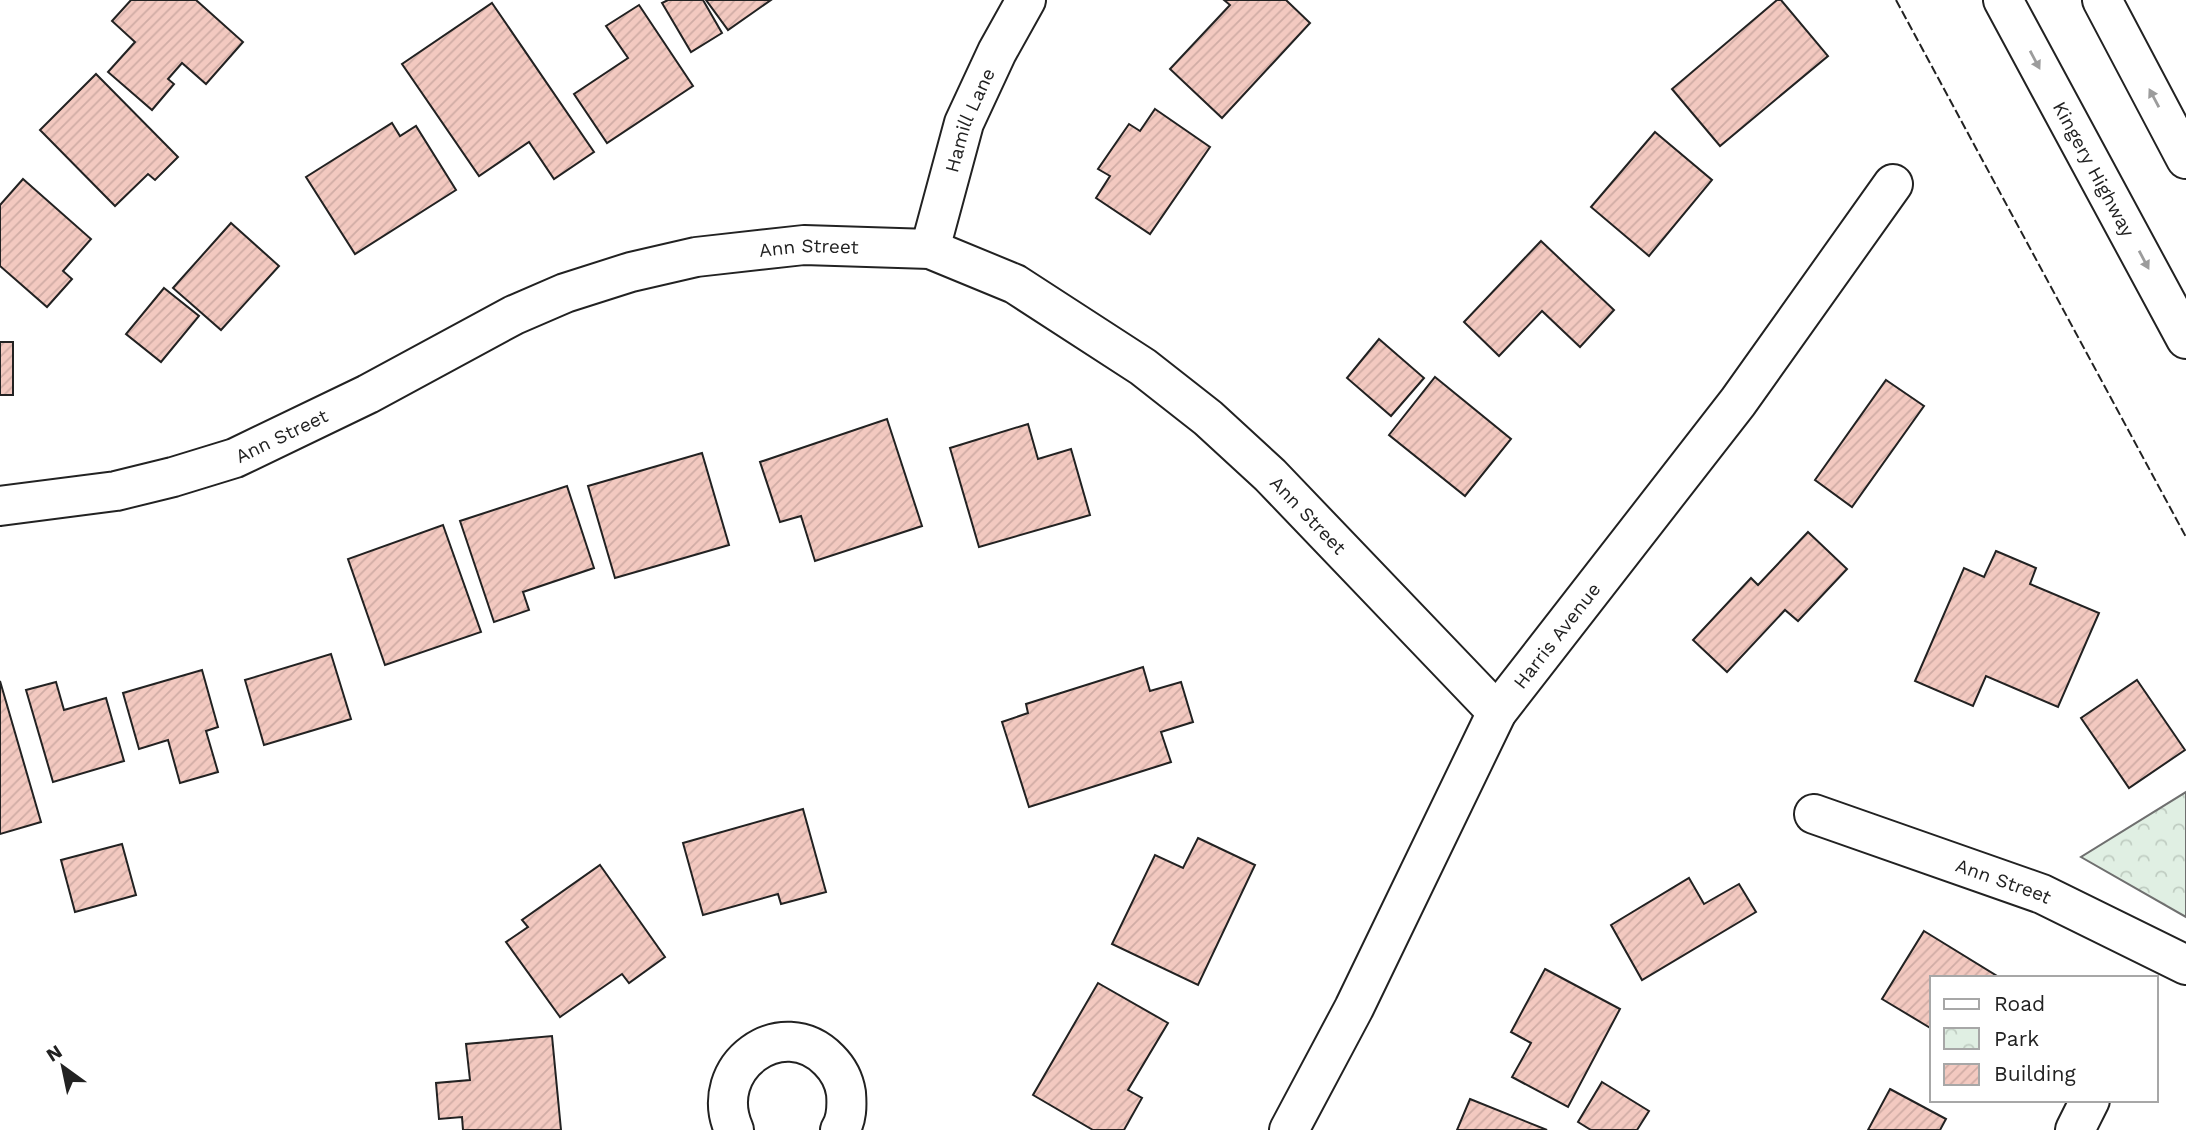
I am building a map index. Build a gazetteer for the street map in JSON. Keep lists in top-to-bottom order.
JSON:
{
  "streets": {
    "main road": [
      "Hamill Lane",
      "Kingery Highway",
      "Ann Street",
      "Harris Avenue"
    ]
  },
  "crossings": [
    ["Hamill Lane", "Ann Street"],
    ["Ann Street", "Harris Avenue"]
  ],
  "legend": ["Road", "Park", "Building"],
  "north": "top left"
}
